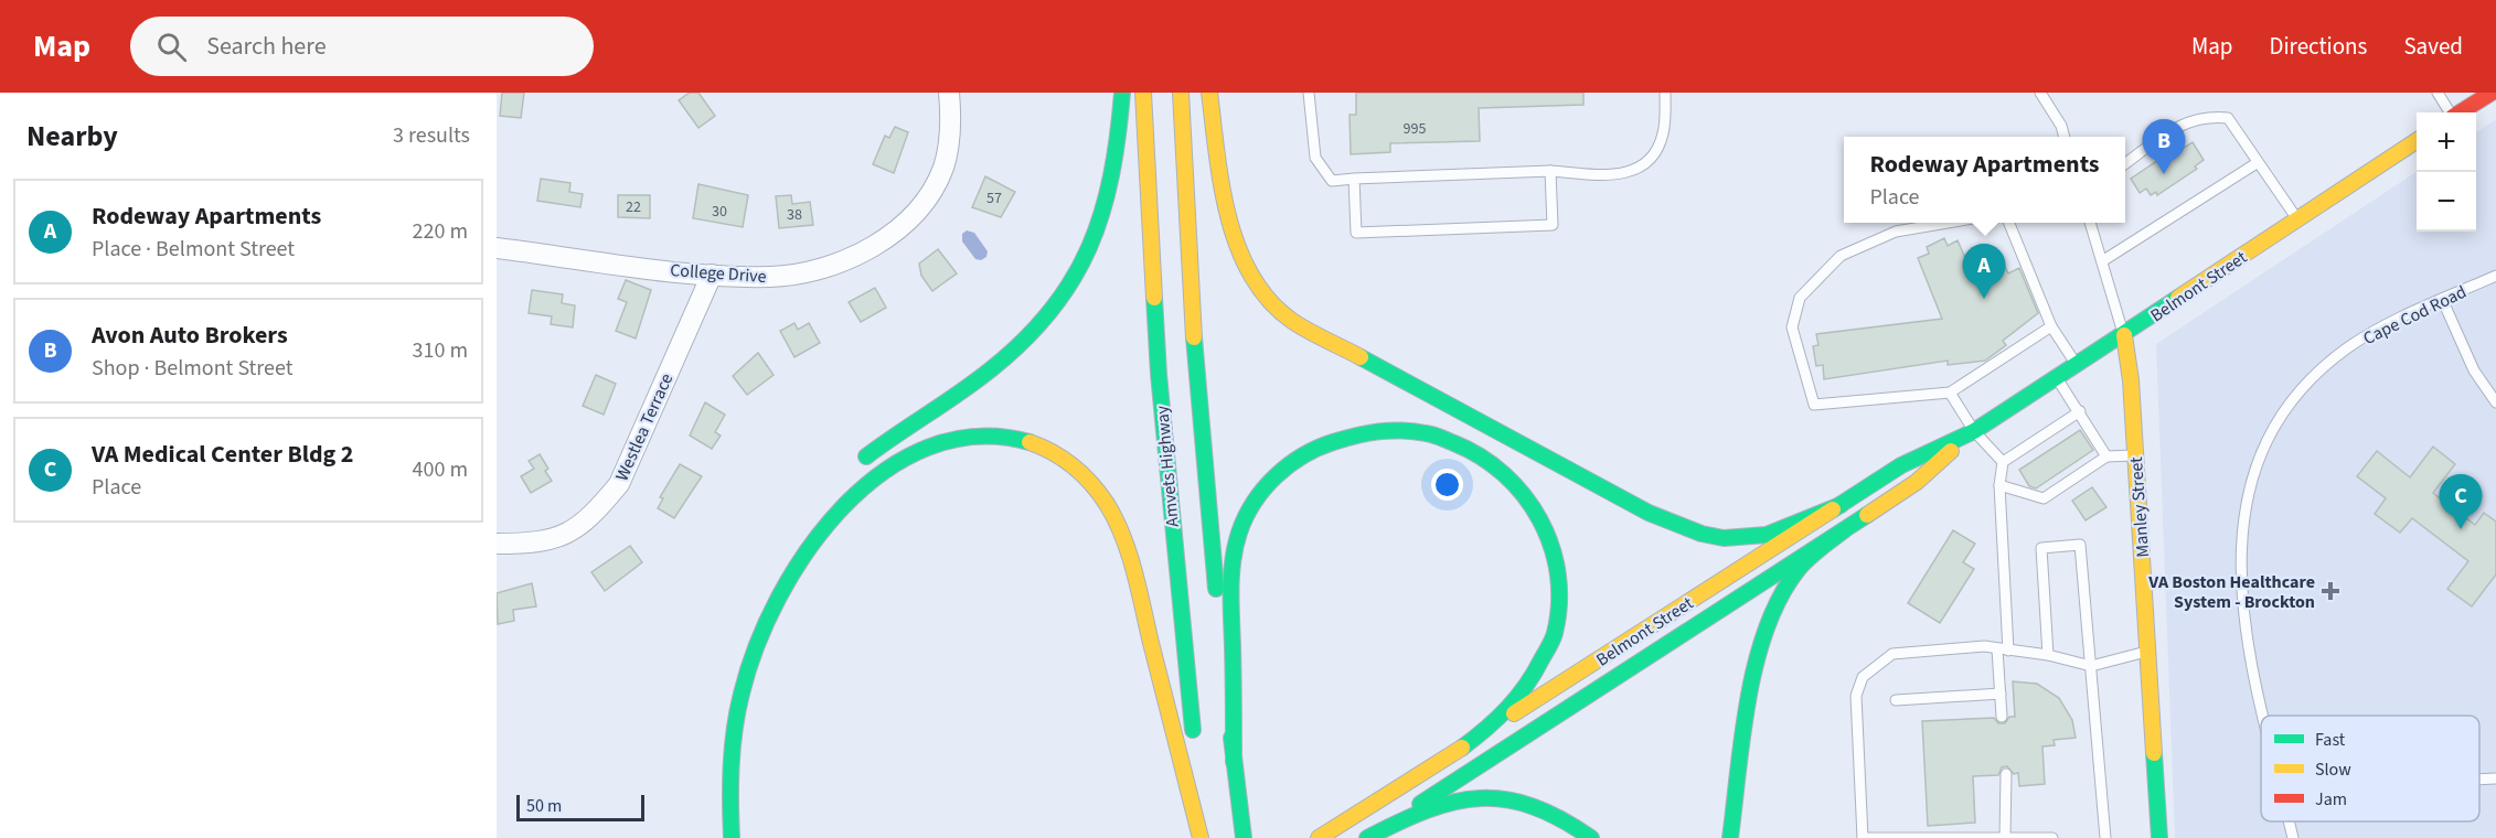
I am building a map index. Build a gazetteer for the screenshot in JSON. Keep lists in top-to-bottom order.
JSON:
{
  "streets": {
    "main road": ["Belmont Street", "Amvets Highway", "Manley Street"],
    "street": ["College Drive", "Westlea Terrace"],
    "lane": ["Cape Cod Road"]
  },
  "crossings": [
    ["College Drive", "Westlea Terrace"],
    ["Belmont Street", "Manley Street"]
  ],
  "places": {
    "health": ["VA Boston Healthcare System - Brockton"]
  },
  "house_numbers": [
    "995",
    "57",
    "22",
    "30",
    "38"
  ],
  "legend": ["Fast", "Slow", "Jam"],
  "scale_bar": "50 m",
  "page": {
    "header": "Map",
    "search": "Search here",
    "nav": ["Map", "Directions", "Saved"],
    "heading": ["Nearby", "3 results"],
    "map_buttons": ["+", "−"],
    "pins": ["B", "A", "C"],
    "popup": ["Rodeway Apartments", "Place"],
    "list": [
      {
        "mark": "A",
        "name": "Rodeway Apartments",
        "note": "Place · Belmont Street",
        "value": "220 m"
      },
      {
        "mark": "B",
        "name": "Avon Auto Brokers",
        "note": "Shop · Belmont Street",
        "value": "310 m"
      },
      {
        "mark": "C",
        "name": "VA Medical Center Bldg 2",
        "note": "Place",
        "value": "400 m"
      }
    ],
    "scale": "50 m"
  }
}
